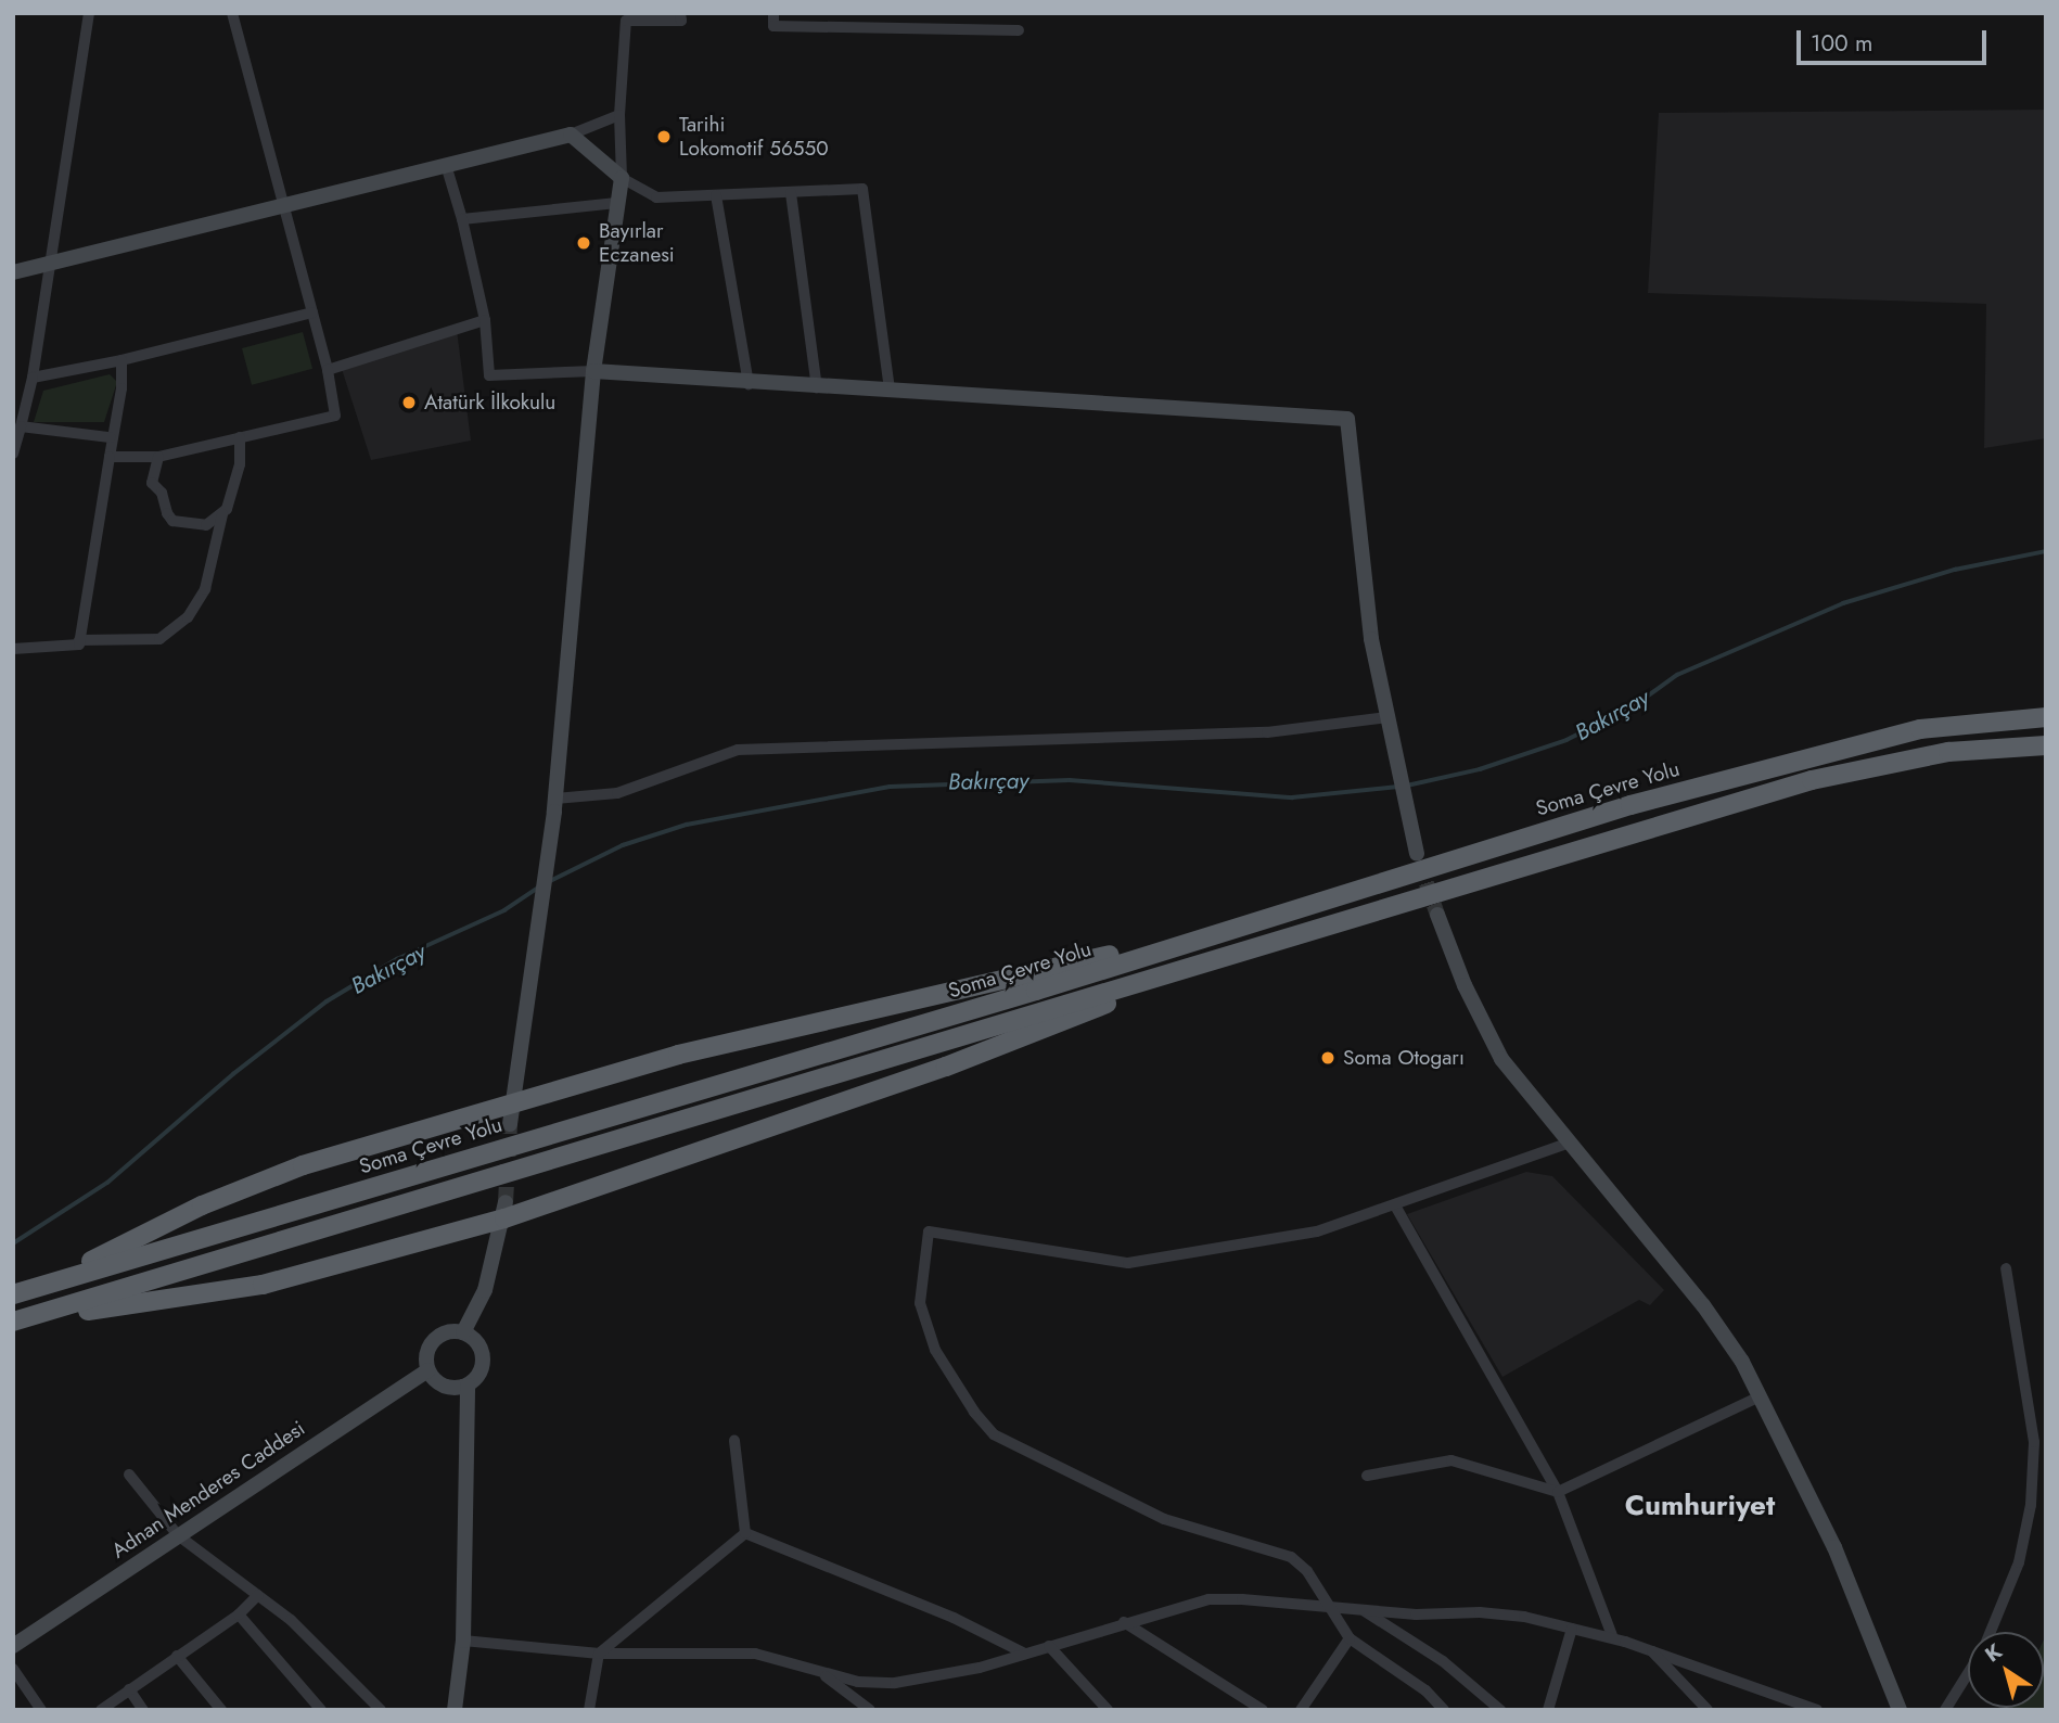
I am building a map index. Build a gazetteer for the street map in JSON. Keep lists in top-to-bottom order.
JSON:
{
  "streets": {
    "highway": ["Soma Çevre Yolu"],
    "main road": ["Adnan Menderes Caddesi"]
  },
  "districts": ["Cumhuriyet"],
  "water": ["Bakırçay"],
  "places": [
    "Tarihi Lokomotif 56550",
    "Bayırlar Eczanesi",
    "Atatürk İlkokulu",
    "Soma Otogarı"
  ],
  "scale_bar": "100 m",
  "north": "top left"
}
